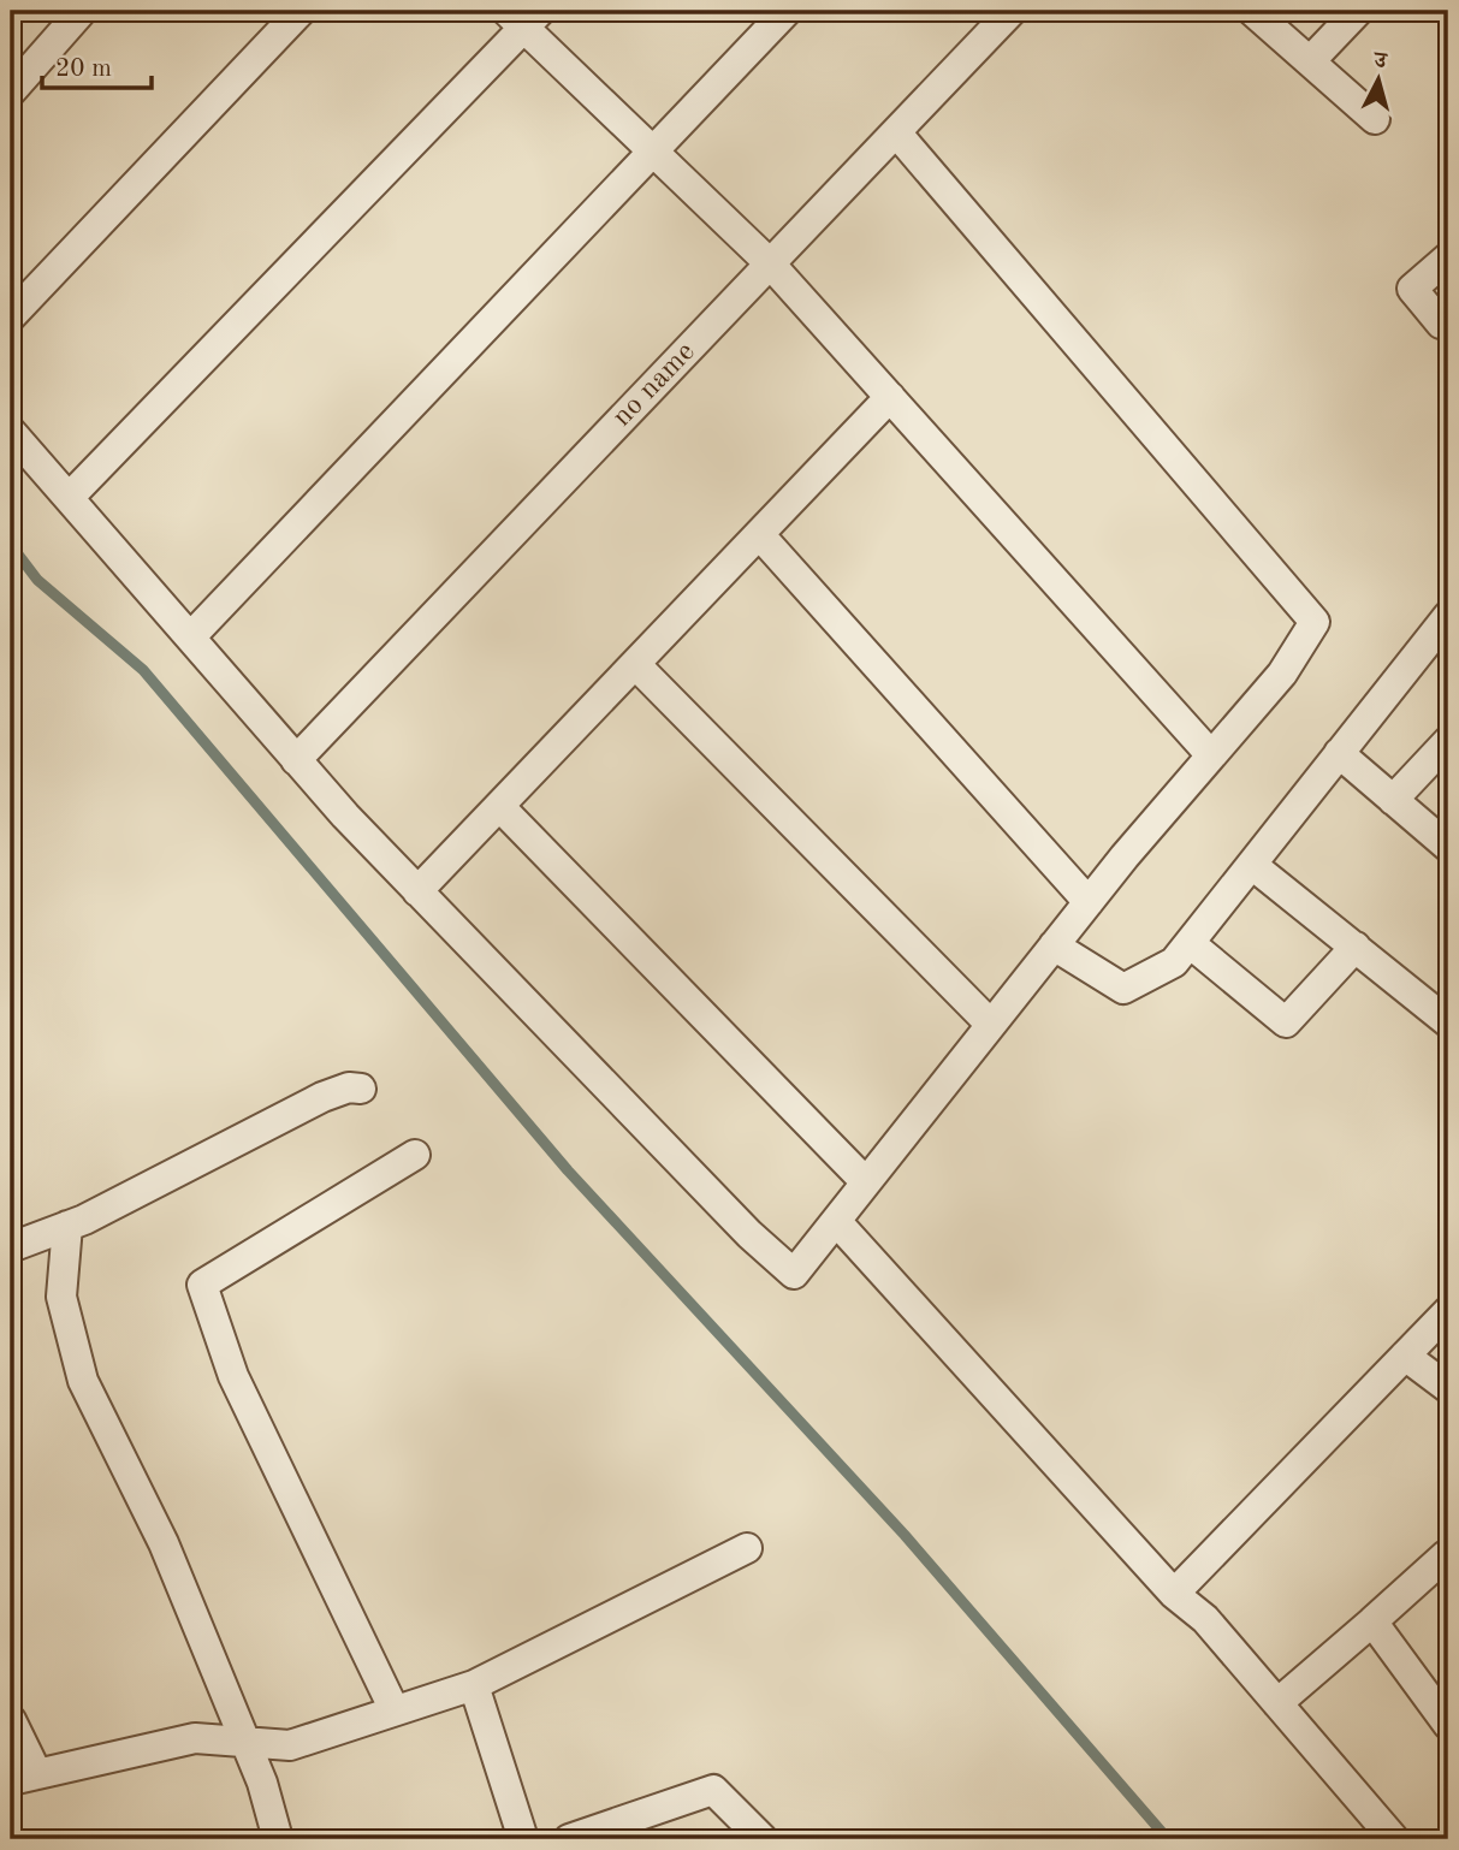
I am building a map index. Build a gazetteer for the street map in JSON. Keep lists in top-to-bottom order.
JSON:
{
  "streets": {
    "street": ["no name"]
  },
  "scale_bar": "20 m",
  "north": "top"
}
